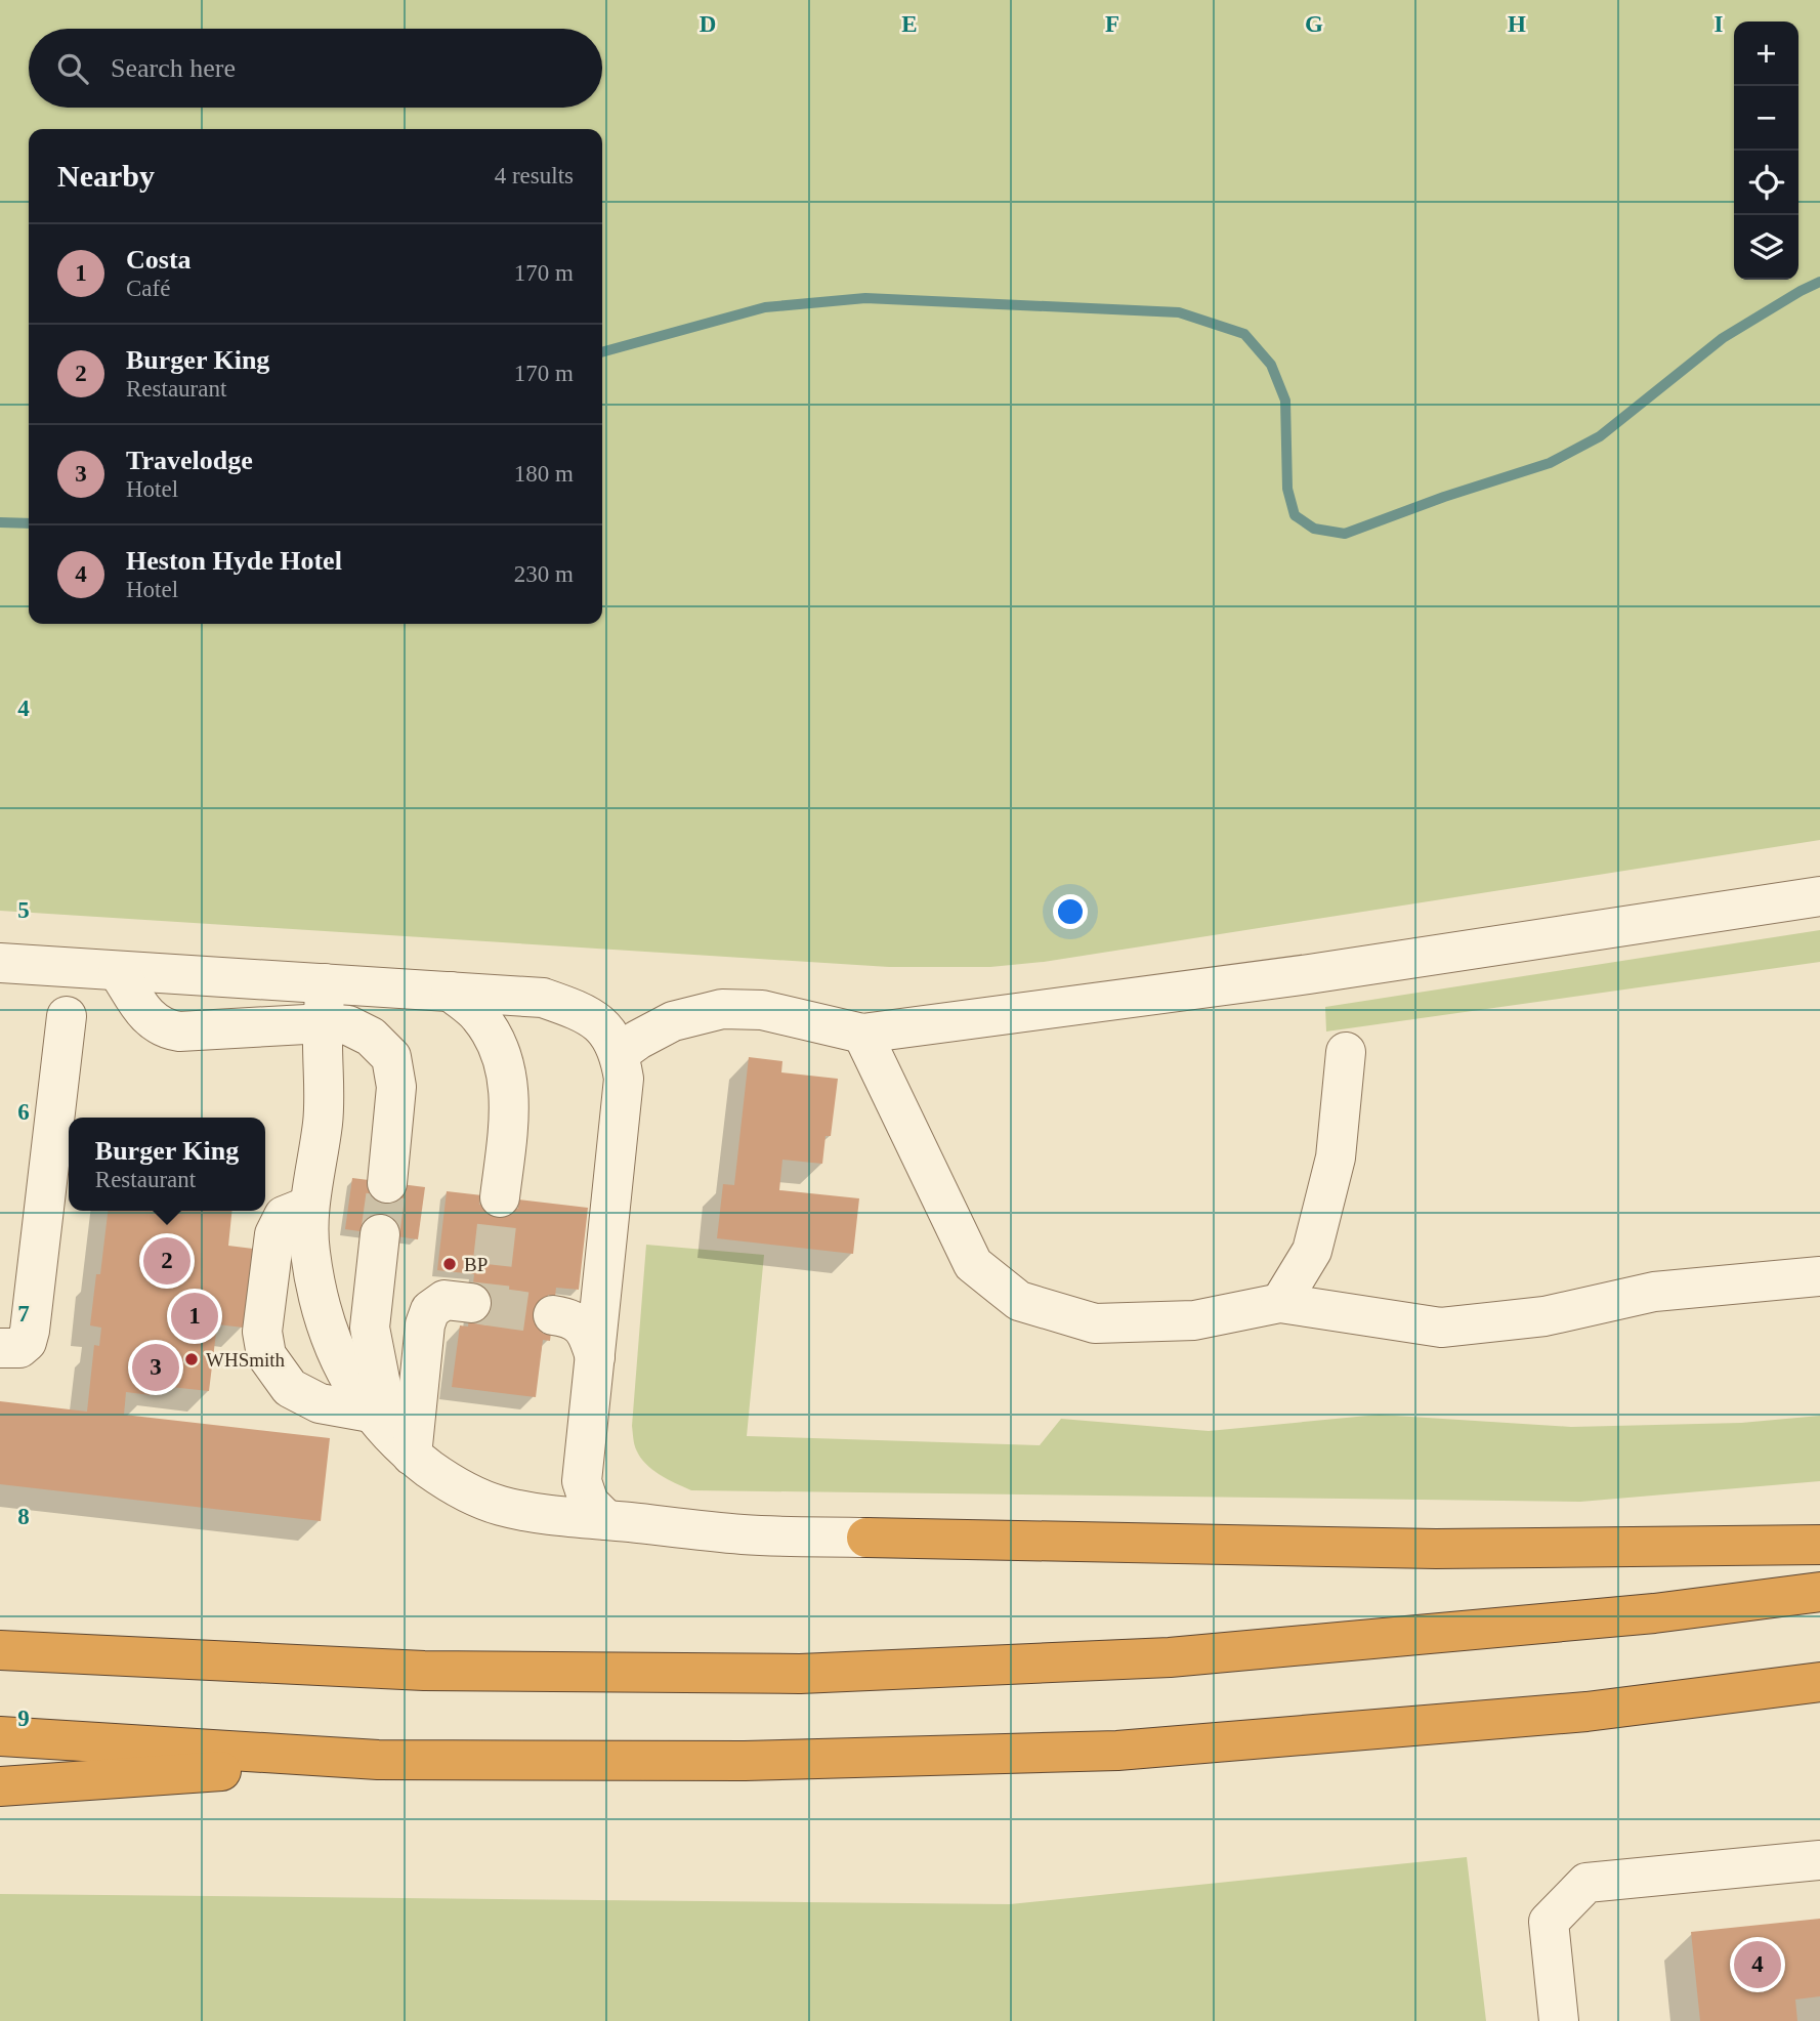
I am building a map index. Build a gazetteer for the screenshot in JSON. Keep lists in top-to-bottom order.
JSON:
{
  "places": ["BP", "WHSmith"],
  "page": {
    "map_buttons": ["+", "−"],
    "search": "Search here",
    "heading": ["Nearby", "4 results"],
    "list": [
      {
        "mark": "1",
        "name": "Costa",
        "note": "Café",
        "value": "170 m"
      },
      {
        "mark": "2",
        "name": "Burger King",
        "note": "Restaurant",
        "value": "170 m"
      },
      {
        "mark": "3",
        "name": "Travelodge",
        "note": "Hotel",
        "value": "180 m"
      },
      {
        "mark": "4",
        "name": "Heston Hyde Hotel",
        "note": "Hotel",
        "value": "230 m"
      }
    ],
    "popup": ["Burger King", "Restaurant"],
    "pins": [
      "2",
      "1",
      "3",
      "4"
    ]
  },
  "grid": {
    "columns": [
      "D",
      "E",
      "F",
      "G",
      "H",
      "I"
    ],
    "rows": [
      "4",
      "5",
      "6",
      "7",
      "8",
      "9"
    ]
  }
}
